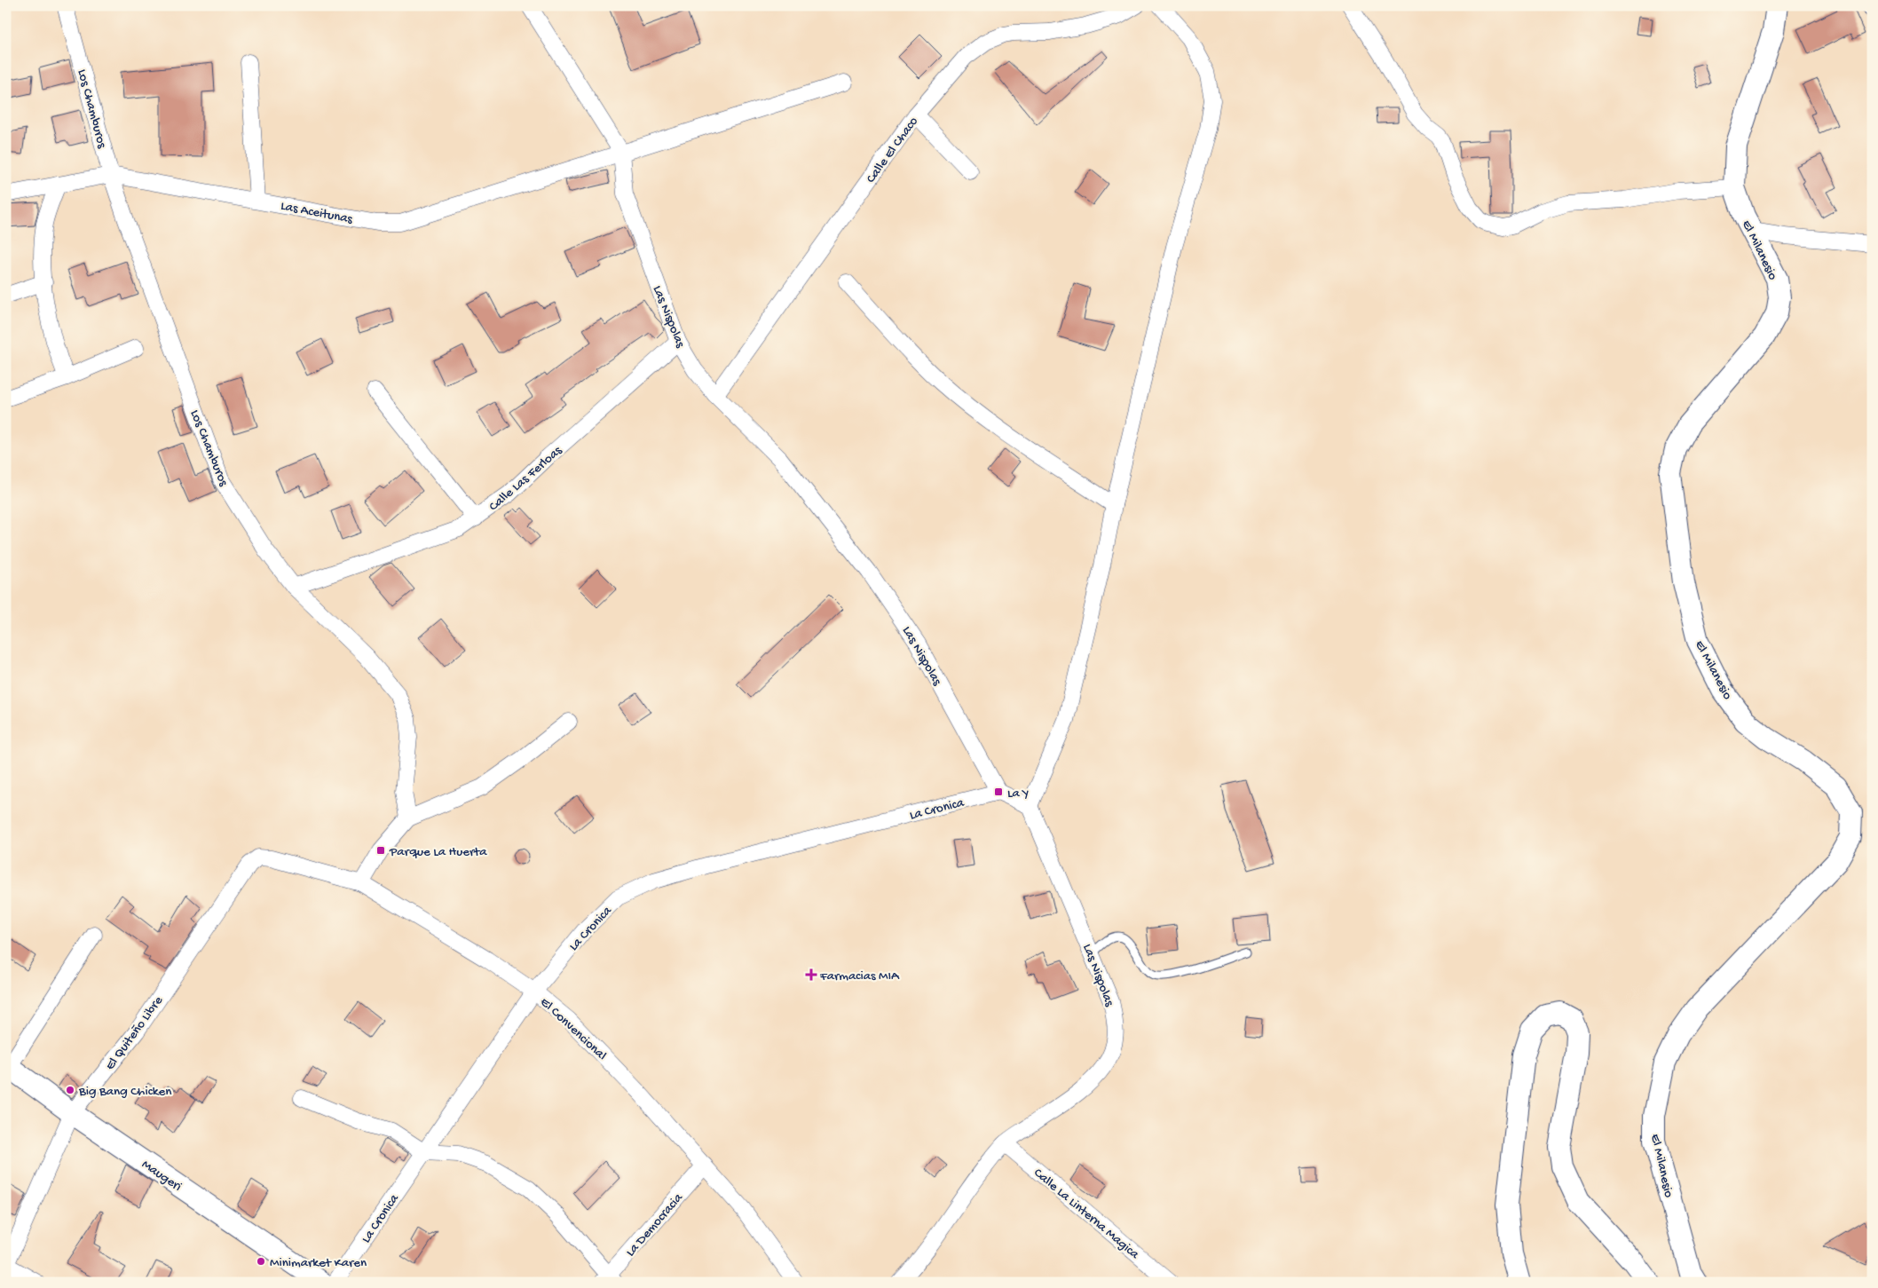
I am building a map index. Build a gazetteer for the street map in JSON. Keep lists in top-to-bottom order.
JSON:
{
  "streets": {
    "street": [
      "Los Chamburos",
      "Calle El Chaco",
      "Las Aceitunas",
      "El Milanesio",
      "Las Nispolas",
      "Calle Las Ferloas",
      "La Cronica",
      "El Convencional",
      "El Quiteño Libre",
      "Maugeri",
      "Calle La Linterna Magica",
      "La Democracia"
    ]
  },
  "crossings": [
    ["Los Chamburos", "Las Aceitunas"],
    ["Los Chamburos", "Calle Las Ferloas"],
    ["Calle El Chaco", "Las Nispolas"],
    ["Las Aceitunas", "Las Nispolas"],
    ["Las Nispolas", "Calle Las Ferloas"],
    ["Las Nispolas", "La Cronica"],
    ["Las Nispolas", "Calle La Linterna Magica"],
    ["La Cronica", "El Convencional"],
    ["El Convencional", "El Quiteño Libre"],
    ["El Convencional", "La Democracia"],
    ["El Quiteño Libre", "Maugeri"]
  ],
  "places": {
    "transit": ["La Y", "Parque La Huerta"],
    "health": ["Farmacias MIA"],
    "other": ["Big Bang Chicken", "Minimarket Karen"]
  }
}
